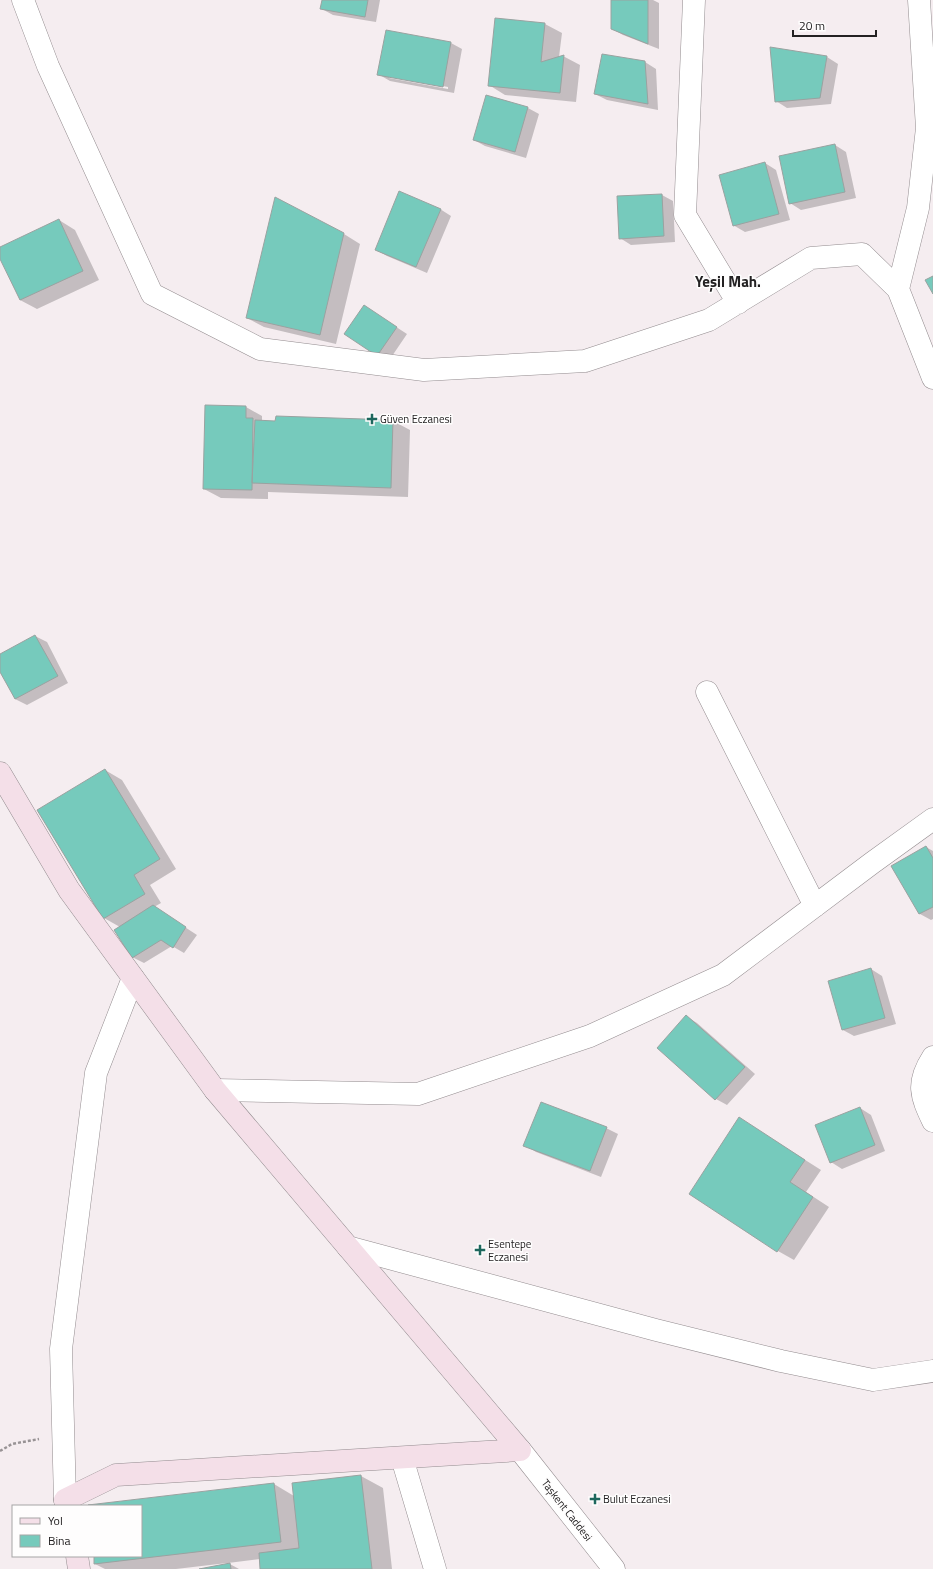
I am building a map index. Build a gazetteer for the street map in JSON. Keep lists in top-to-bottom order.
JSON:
{
  "streets": {
    "street": ["Taşkent Caddesi"]
  },
  "districts": ["Yeşil Mah."],
  "places": {
    "health": ["Güven Eczanesi", "Esentepe Eczanesi", "Bulut Eczanesi"]
  },
  "legend": ["Yol", "Bina"],
  "scale_bar": "20 m"
}
